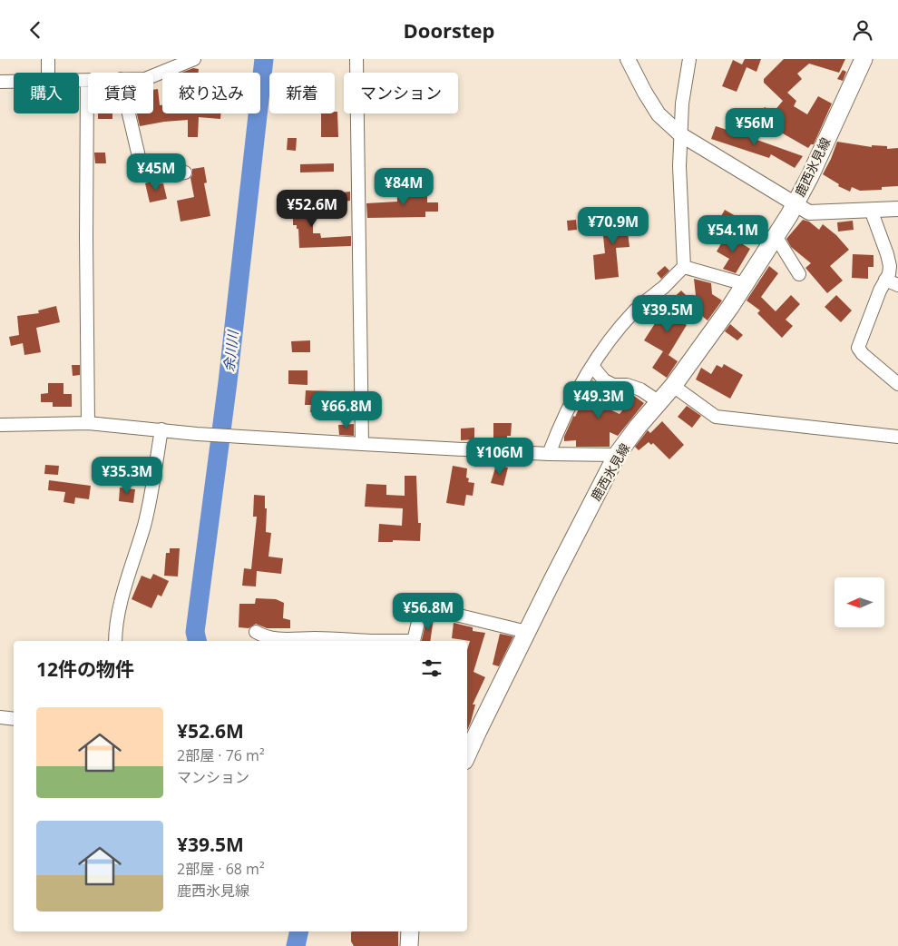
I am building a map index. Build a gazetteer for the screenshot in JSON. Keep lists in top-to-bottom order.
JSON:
{
  "streets": {
    "main road": ["鹿西氷見線"]
  },
  "water": ["余川川"],
  "north": "left",
  "page": {
    "header": "Doorstep",
    "chip": [
      "購入",
      "賃貸",
      "絞り込み",
      "新着",
      "マンション"
    ],
    "price": [
      "¥56M",
      "¥45M",
      "¥84M",
      "¥52.6M",
      "¥70.9M",
      "¥54.1M",
      "¥39.5M",
      "¥49.3M",
      "¥66.8M",
      "¥106M",
      "¥35.3M",
      "¥56.8M"
    ],
    "heading": "12件の物件",
    "list": [
      {
        "name": "¥52.6M",
        "note": "2部屋 · 76 m² · マンション"
      },
      {
        "name": "¥39.5M",
        "note": "2部屋 · 68 m² · 鹿西氷見線"
      }
    ]
  }
}
